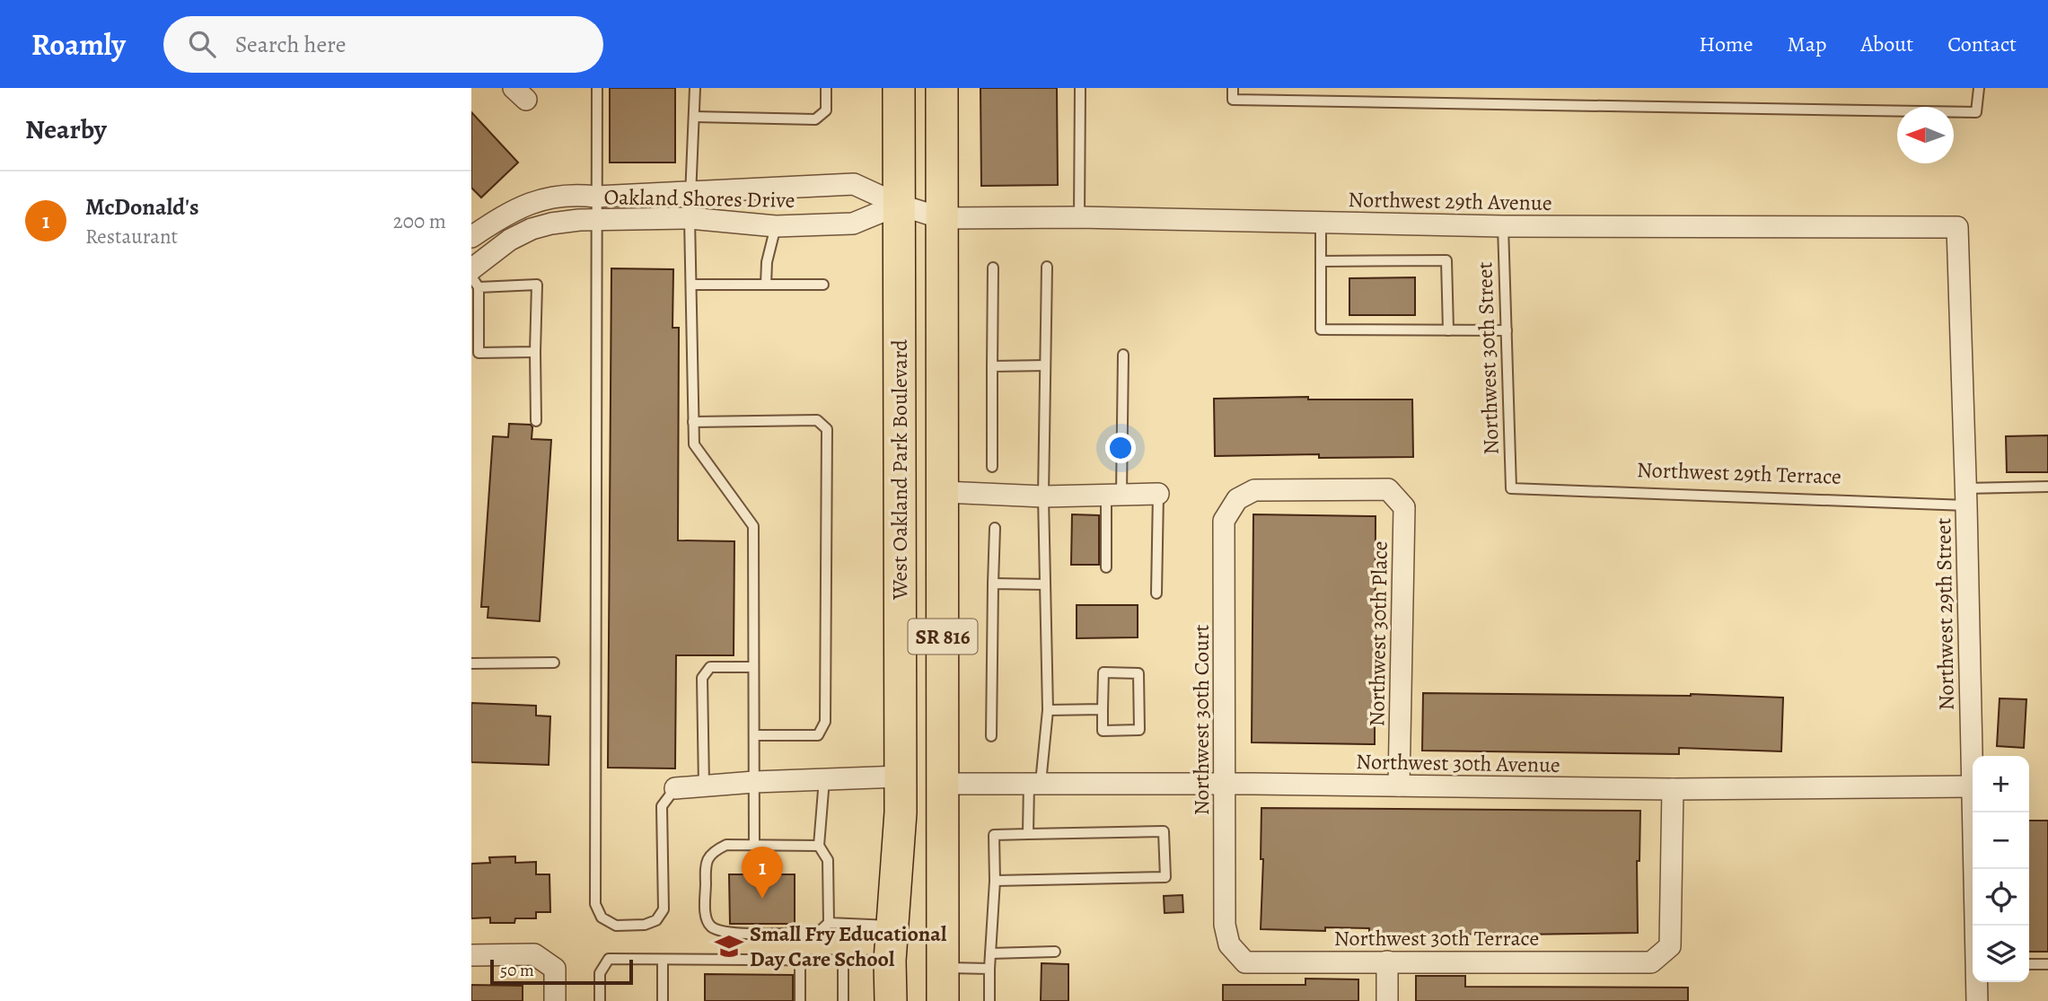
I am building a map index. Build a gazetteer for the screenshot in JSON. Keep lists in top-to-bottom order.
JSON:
{
  "streets": {
    "main road": ["West Oakland Park Boulevard", "SR 816"],
    "street": [
      "Oakland Shores Drive",
      "Northwest 29th Avenue",
      "Northwest 29th Street",
      "Northwest 30th Place",
      "Northwest 30th Court",
      "Northwest 30th Avenue",
      "Northwest 30th Terrace"
    ],
    "lane": ["Northwest 30th Street", "Northwest 29th Terrace"]
  },
  "crossings": [
    ["Oakland Shores Drive", "Northwest 29th Avenue"],
    ["Oakland Shores Drive", "West Oakland Park Boulevard"],
    ["Northwest 29th Avenue", "Northwest 30th Street"],
    ["Northwest 29th Avenue", "West Oakland Park Boulevard"],
    ["Northwest 29th Avenue", "Northwest 29th Street"],
    ["Northwest 30th Street", "Northwest 29th Terrace"],
    ["West Oakland Park Boulevard", "Northwest 30th Avenue"],
    ["Northwest 29th Terrace", "Northwest 29th Street"],
    ["Northwest 29th Street", "Northwest 30th Avenue"],
    ["Northwest 30th Place", "Northwest 30th Court"],
    ["Northwest 30th Place", "Northwest 30th Avenue"],
    ["Northwest 30th Court", "Northwest 30th Avenue"],
    ["Northwest 30th Court", "Northwest 30th Terrace"],
    ["Northwest 30th Avenue", "Northwest 30th Terrace"]
  ],
  "places": {
    "school or university": ["Small Fry Educational Day Care School"]
  },
  "scale_bar": "50 m",
  "north": "left",
  "page": {
    "header": "Roamly",
    "search": "Search here",
    "nav": [
      "Home",
      "Map",
      "About",
      "Contact"
    ],
    "heading": "Nearby",
    "list": [
      {
        "mark": "1",
        "name": "McDonald's",
        "note": "Restaurant",
        "value": "200 m"
      }
    ],
    "map_buttons": ["+", "−"],
    "pins": "1",
    "scale": "50 m"
  }
}
